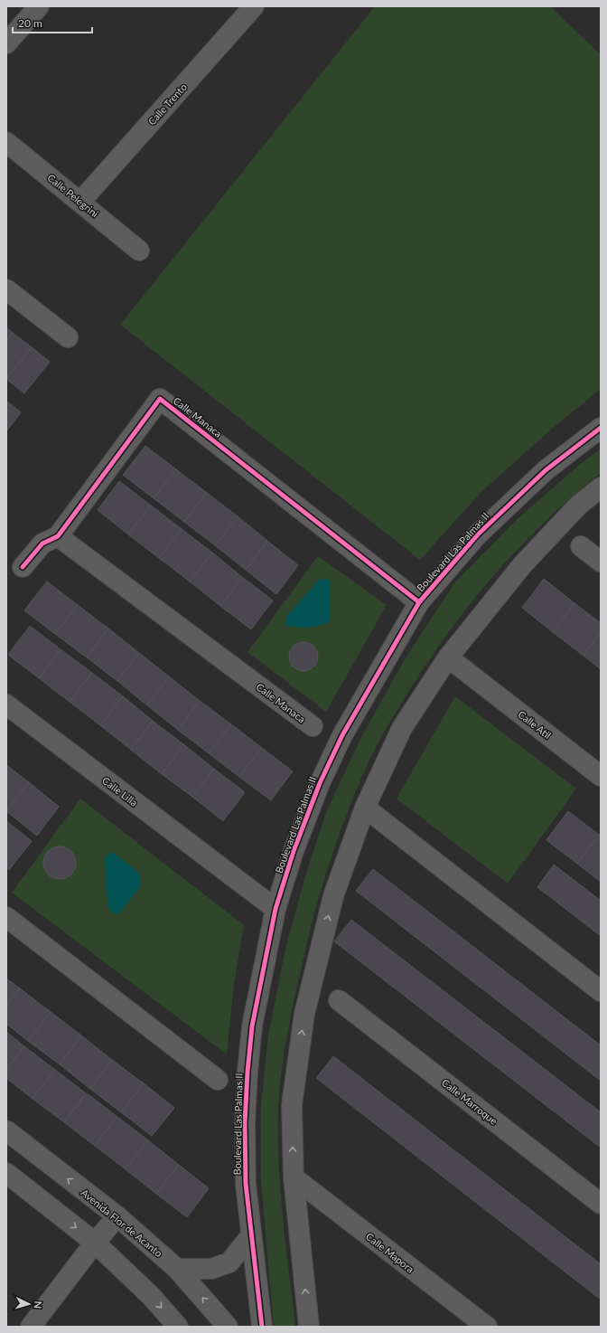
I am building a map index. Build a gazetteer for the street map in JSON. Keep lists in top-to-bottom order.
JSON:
{
  "streets": {
    "street": [
      "Calle Trento",
      "Calle Pelegrini",
      "Calle Manaca",
      "Boulevard Las Palmas II",
      "Calle Atil",
      "Calle Lilla",
      "Calle Marroque",
      "Avenida Flor de Acanto",
      "Calle Mapora"
    ]
  },
  "crossings": [
    ["Calle Trento", "Calle Pelegrini"],
    ["Calle Manaca", "Boulevard Las Palmas II"],
    ["Boulevard Las Palmas II", "Calle Lilla"]
  ],
  "scale_bar": "20 m",
  "north": "right"
}
